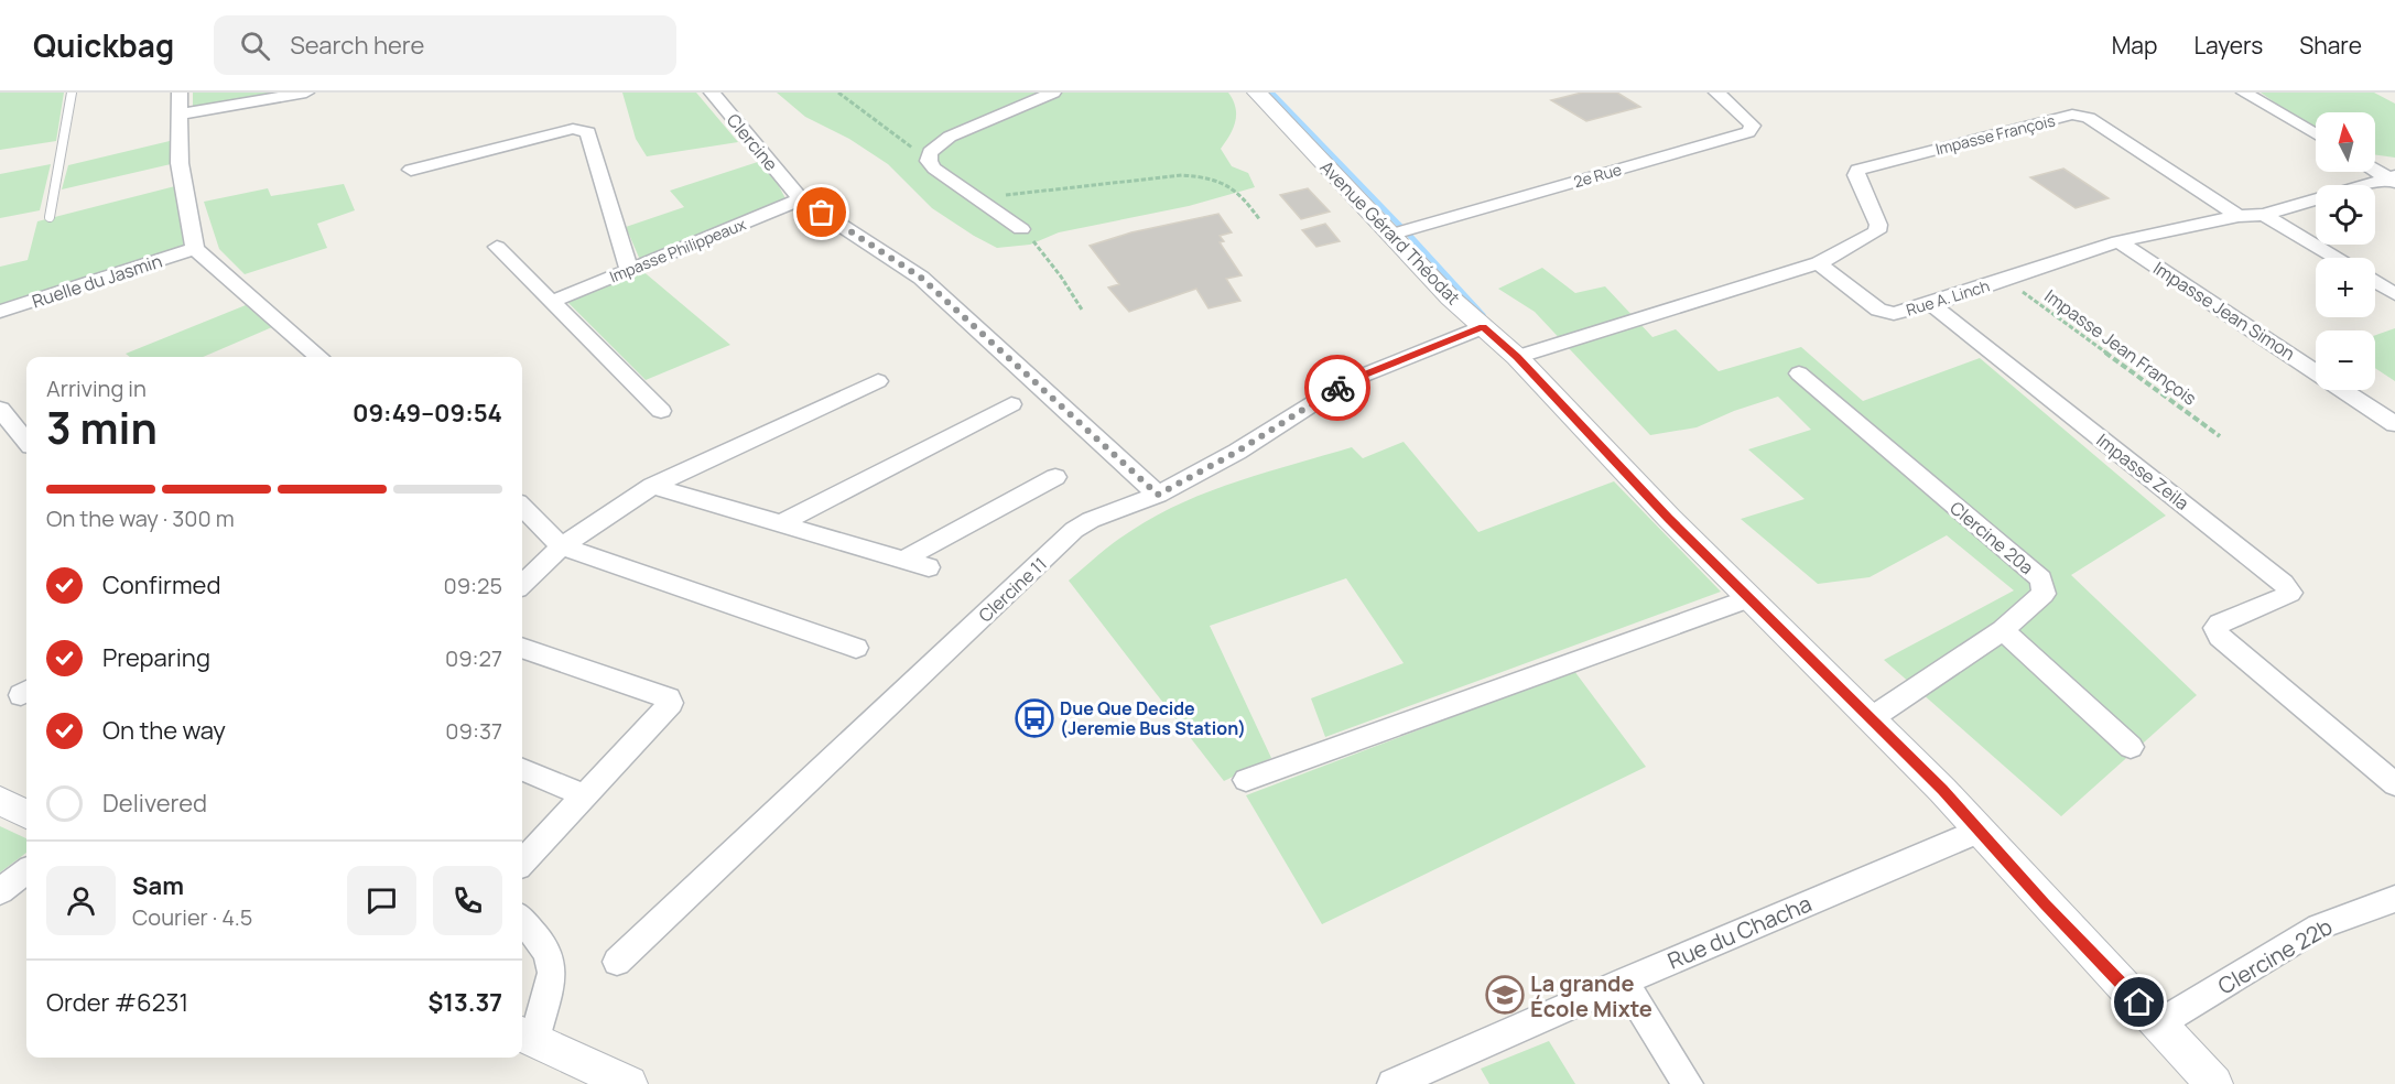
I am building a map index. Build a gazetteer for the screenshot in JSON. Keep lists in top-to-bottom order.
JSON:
{
  "streets": {
    "street": [
      "Impasse François",
      "Clercine",
      "2e Rue",
      "Avenue Gérard Théodat",
      "Impasse Philippeaux",
      "Ruelle du Jasmin",
      "Rue A. Linch",
      "Impasse Jean Simon",
      "Impasse Zeila",
      "Clercine 20a",
      "Clercine 11",
      "Rue du Chacha",
      "Clercine 22b"
    ],
    "path": ["Impasse Jean François"]
  },
  "crossings": [
    ["Impasse François", "Rue A. Linch"],
    ["Clercine", "Impasse Philippeaux"],
    ["Clercine", "Clercine 11"],
    ["2e Rue", "Avenue Gérard Théodat"],
    ["Avenue Gérard Théodat", "Clercine 20a"],
    ["Avenue Gérard Théodat", "Clercine 11"],
    ["Avenue Gérard Théodat", "Rue du Chacha"],
    ["Avenue Gérard Théodat", "Clercine 22b"],
    ["Rue A. Linch", "Impasse Jean Simon"],
    ["Rue A. Linch", "Impasse Jean François"],
    ["Rue A. Linch", "Impasse Zeila"]
  ],
  "places": {
    "bus stop": ["Due Que Decide (Jeremie Bus Station)"],
    "school or university": ["La grande École Mixte"]
  },
  "north": "top",
  "page": {
    "header": "Quickbag",
    "search": "Search here",
    "nav": ["Map", "Layers", "Share"],
    "map_buttons": ["+", "−"],
    "heading": ["3 min", "Arriving in", "09:49–09:54"],
    "panel": [
      "Sam",
      "Courier · 4.5",
      "Order #6231",
      "$13.37"
    ],
    "bar": "On the way · 300 m",
    "list": [
      ["Confirmed", "09:25"],
      ["Preparing", "09:27"],
      ["On the way", "09:37"],
      "Delivered"
    ]
  }
}
